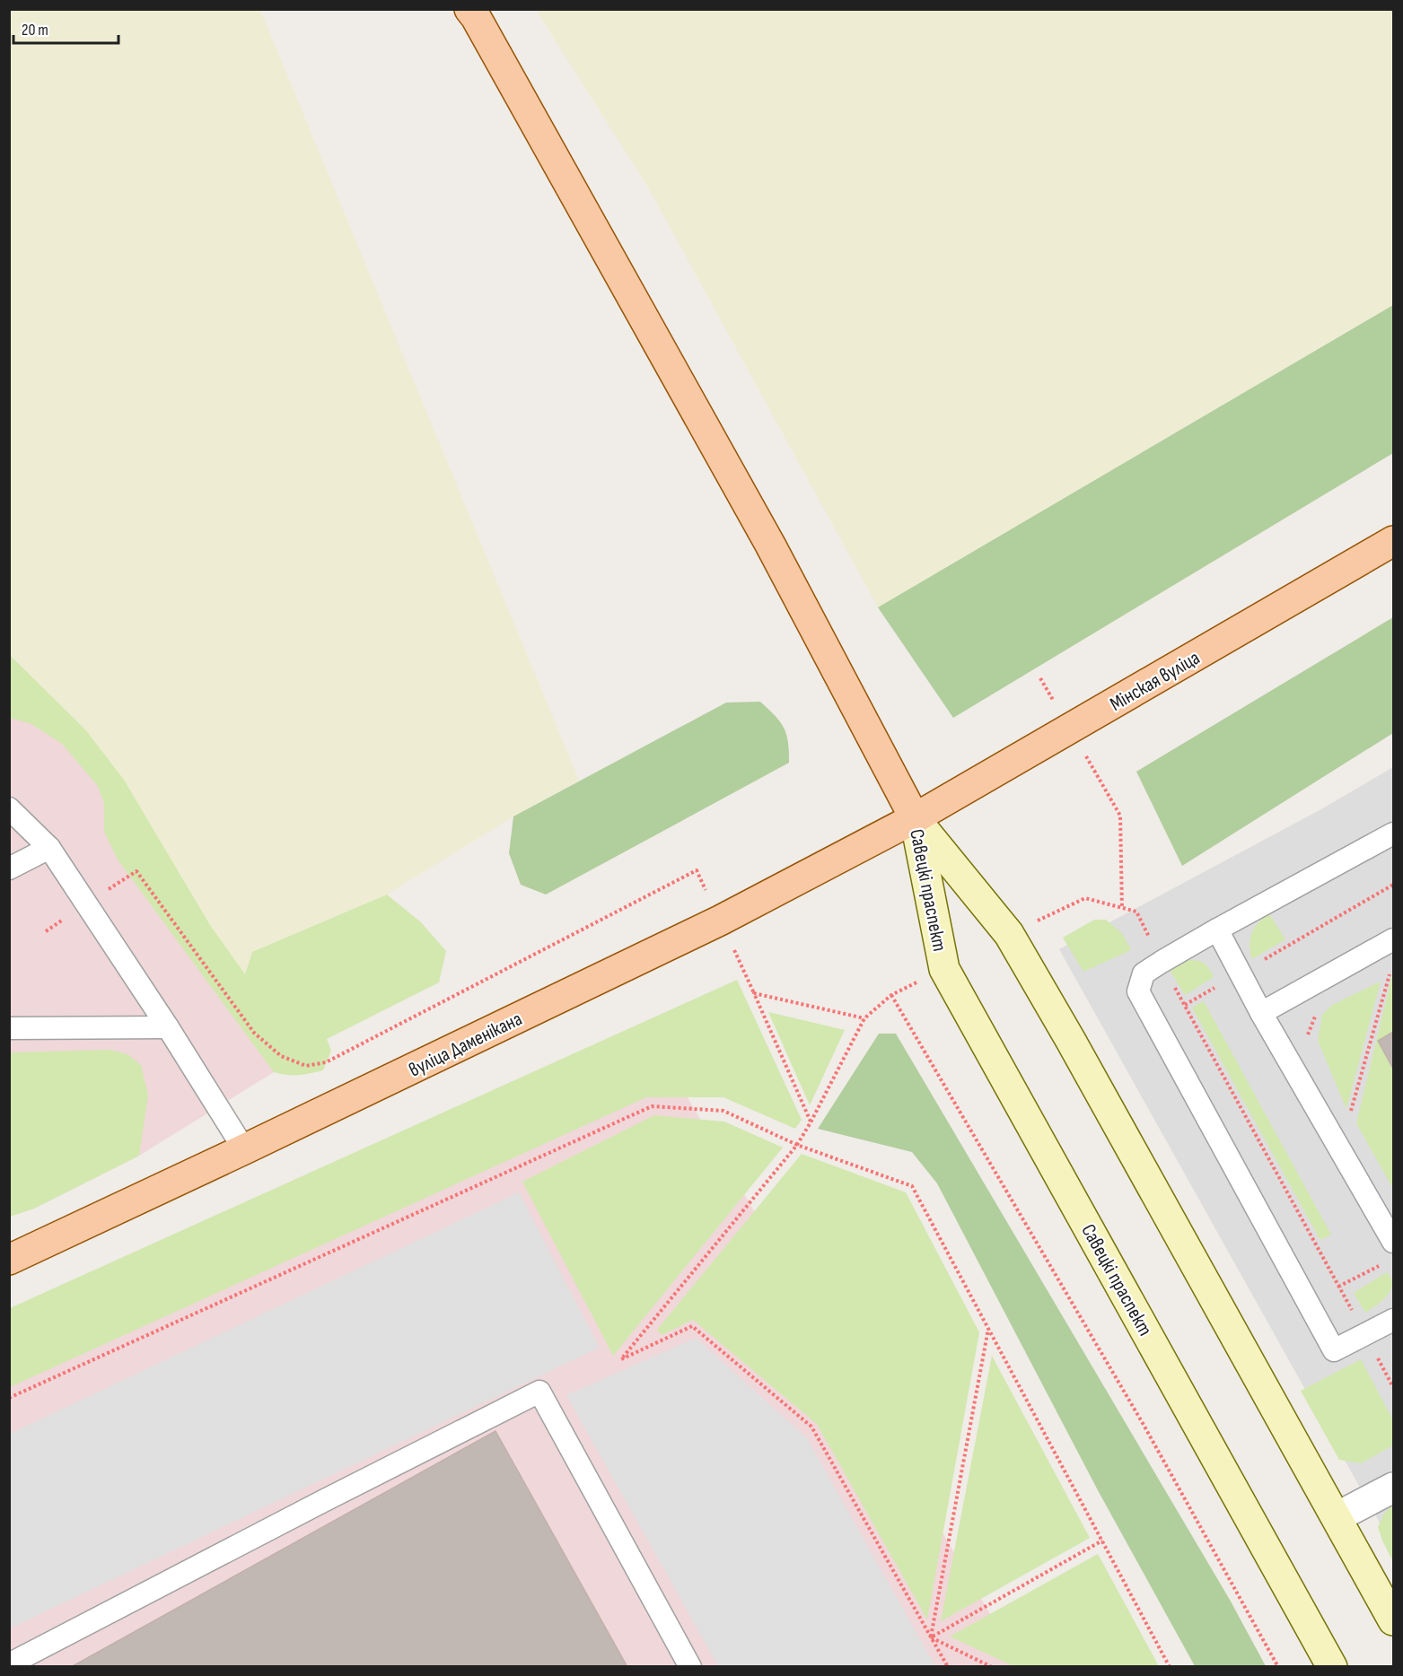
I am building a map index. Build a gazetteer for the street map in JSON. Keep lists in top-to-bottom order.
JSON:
{
  "streets": {
    "main road": ["Мінская вуліца", "Савецкі праспект", "вуліца Даменікана"]
  },
  "crossings": [
    ["Мінская вуліца", "Савецкі праспект"],
    ["Мінская вуліца", "вуліца Даменікана"],
    ["Савецкі праспект", "вуліца Даменікана"]
  ],
  "scale_bar": "20 m"
}
